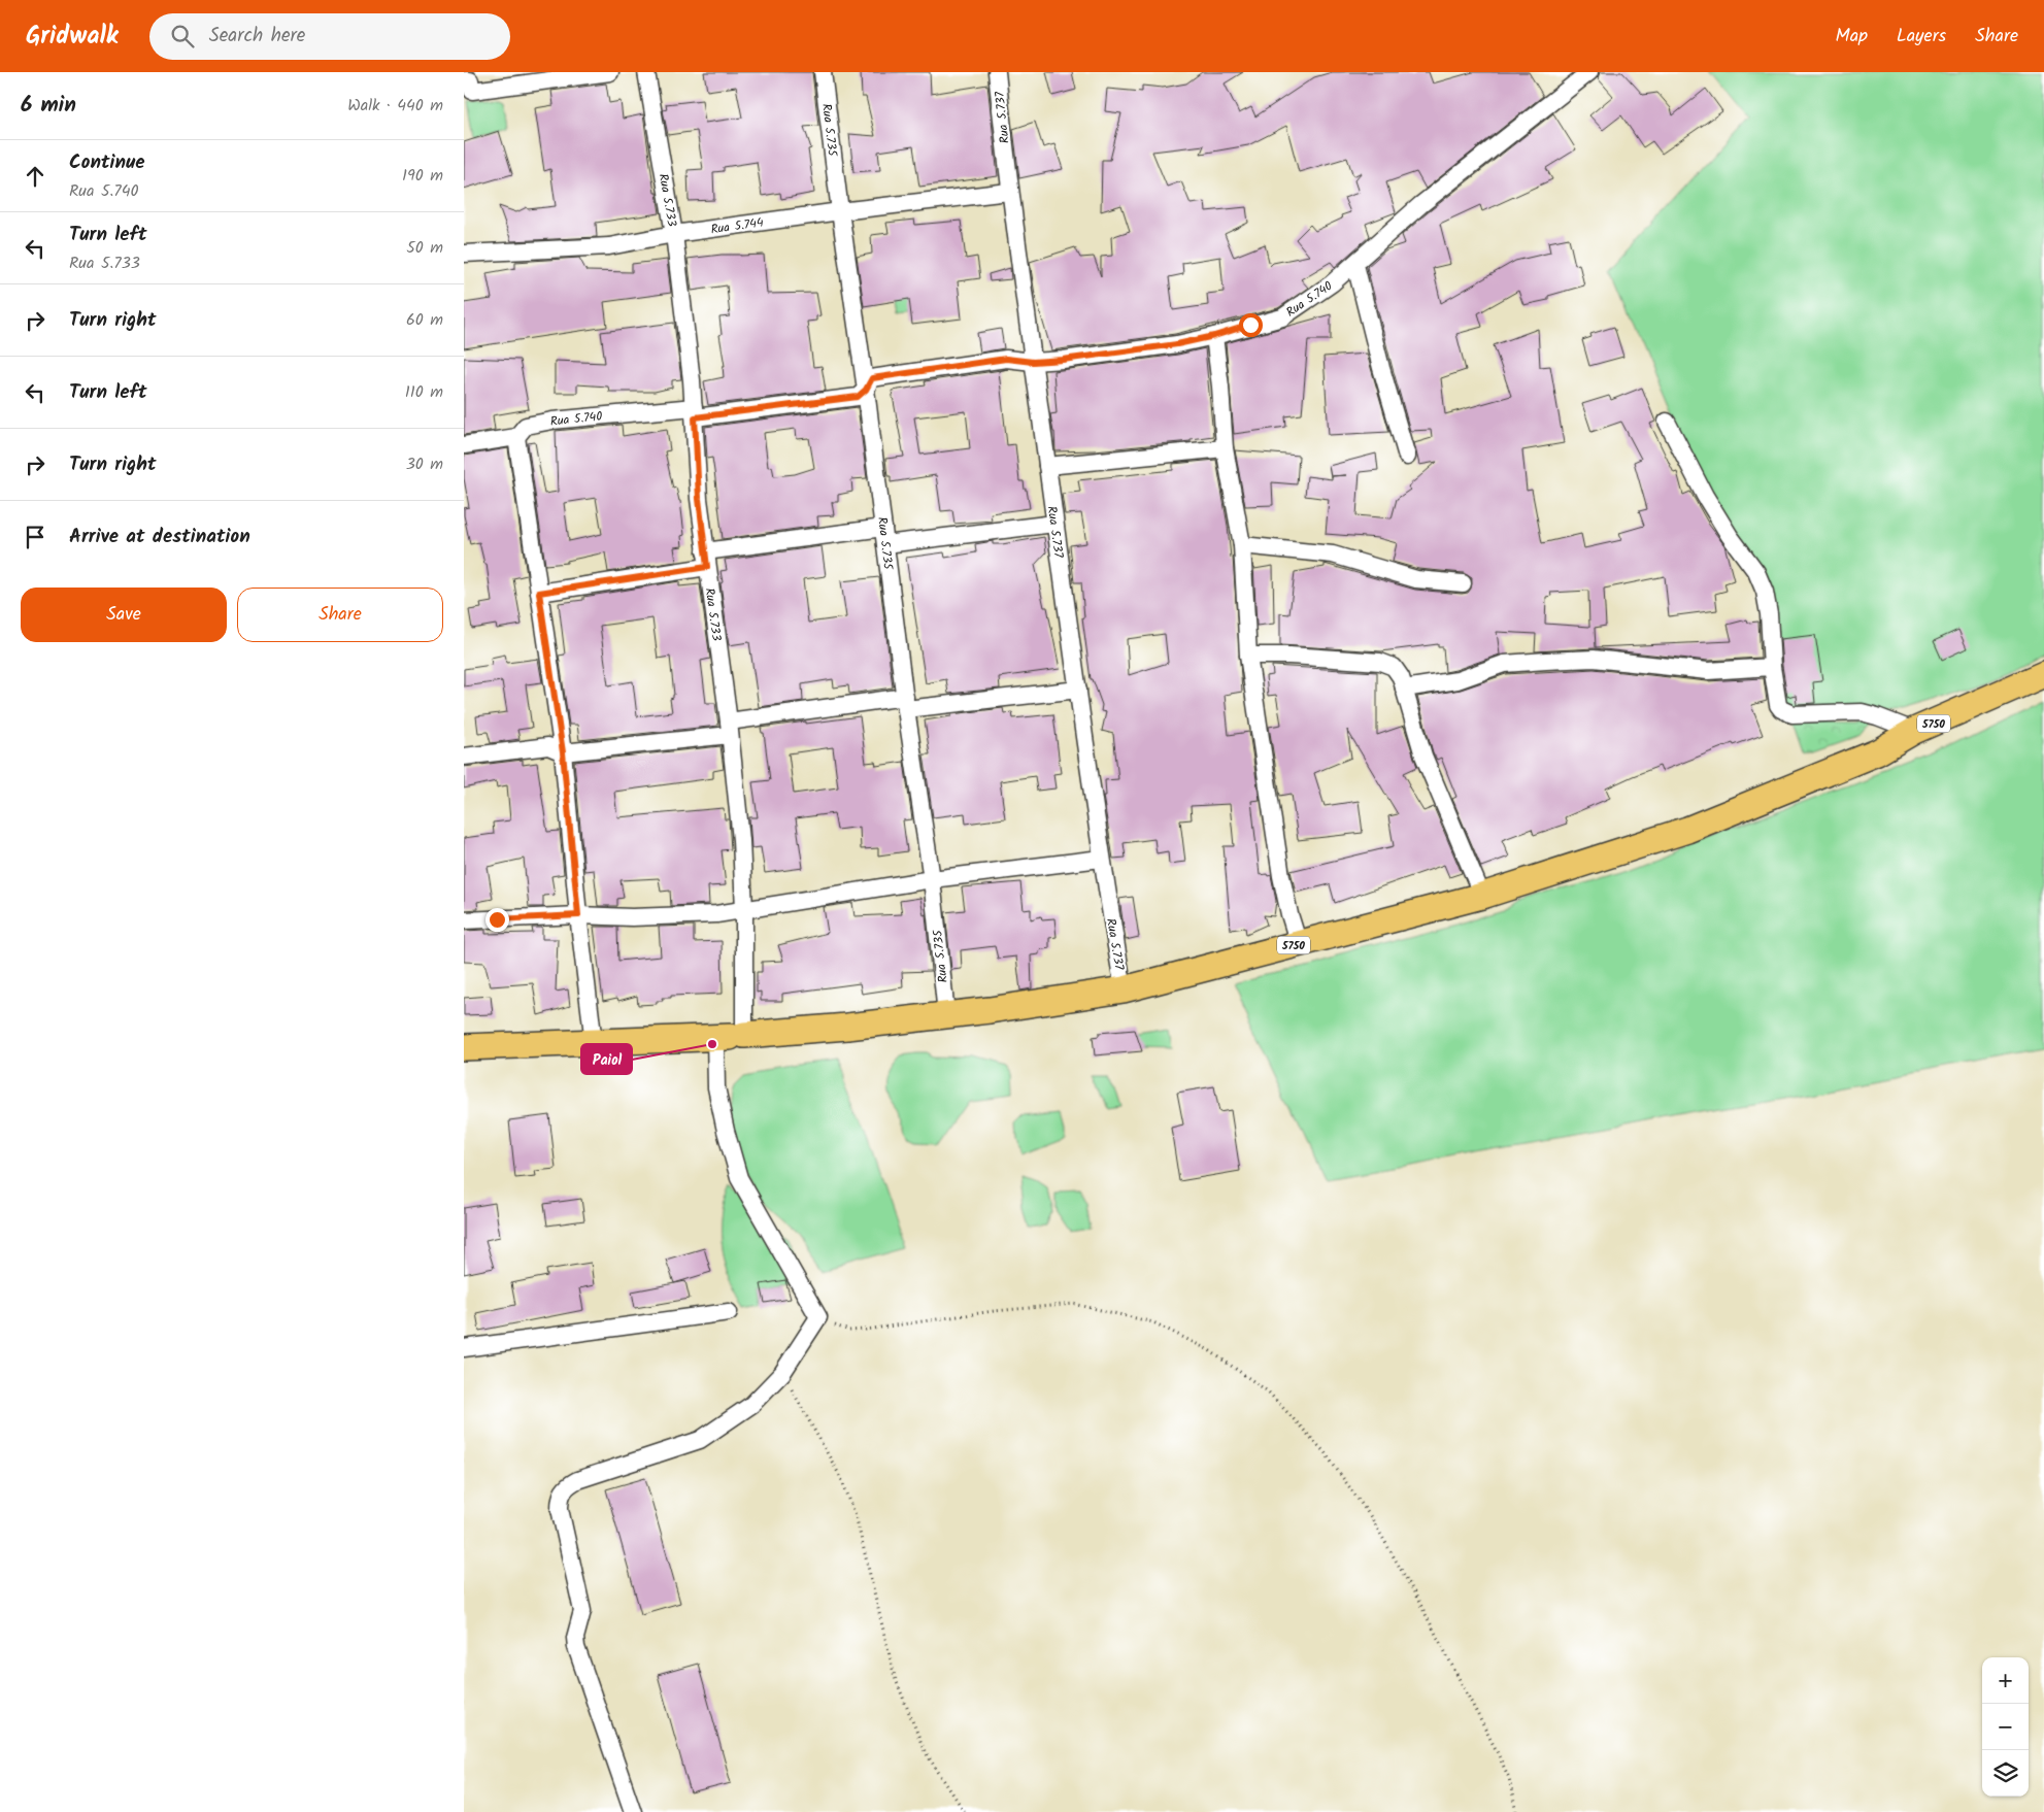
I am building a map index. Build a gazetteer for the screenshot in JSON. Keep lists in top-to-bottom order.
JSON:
{
  "streets": {
    "main road": ["5750"],
    "street": [
      "Rua 5.737",
      "Rua 5.735",
      "Rua 5.733",
      "Rua 5.744",
      "Rua 5.740"
    ]
  },
  "crossings": [
    ["Rua 5.737", "Rua 5.744"],
    ["Rua 5.737", "Rua 5.740"],
    ["Rua 5.737", "5750"],
    ["Rua 5.735", "Rua 5.744"],
    ["Rua 5.735", "Rua 5.740"],
    ["Rua 5.735", "5750"],
    ["Rua 5.733", "Rua 5.744"],
    ["Rua 5.733", "Rua 5.740"],
    ["Rua 5.733", "5750"]
  ],
  "places": ["Paiol"],
  "page": {
    "header": "Gridwalk",
    "search": "Search here",
    "nav": ["Map", "Layers", "Share"],
    "heading": ["6 min", "Walk · 440 m"],
    "list": [
      ["Continue", "Rua 5.740", "190 m"],
      ["Turn left", "Rua 5.733", "50 m"],
      ["Turn right", "60 m"],
      ["Turn left", "110 m"],
      ["Turn right", "30 m"],
      "Arrive at destination"
    ],
    "buttons": ["Save", "Share"],
    "map_buttons": ["+", "−"]
  }
}
